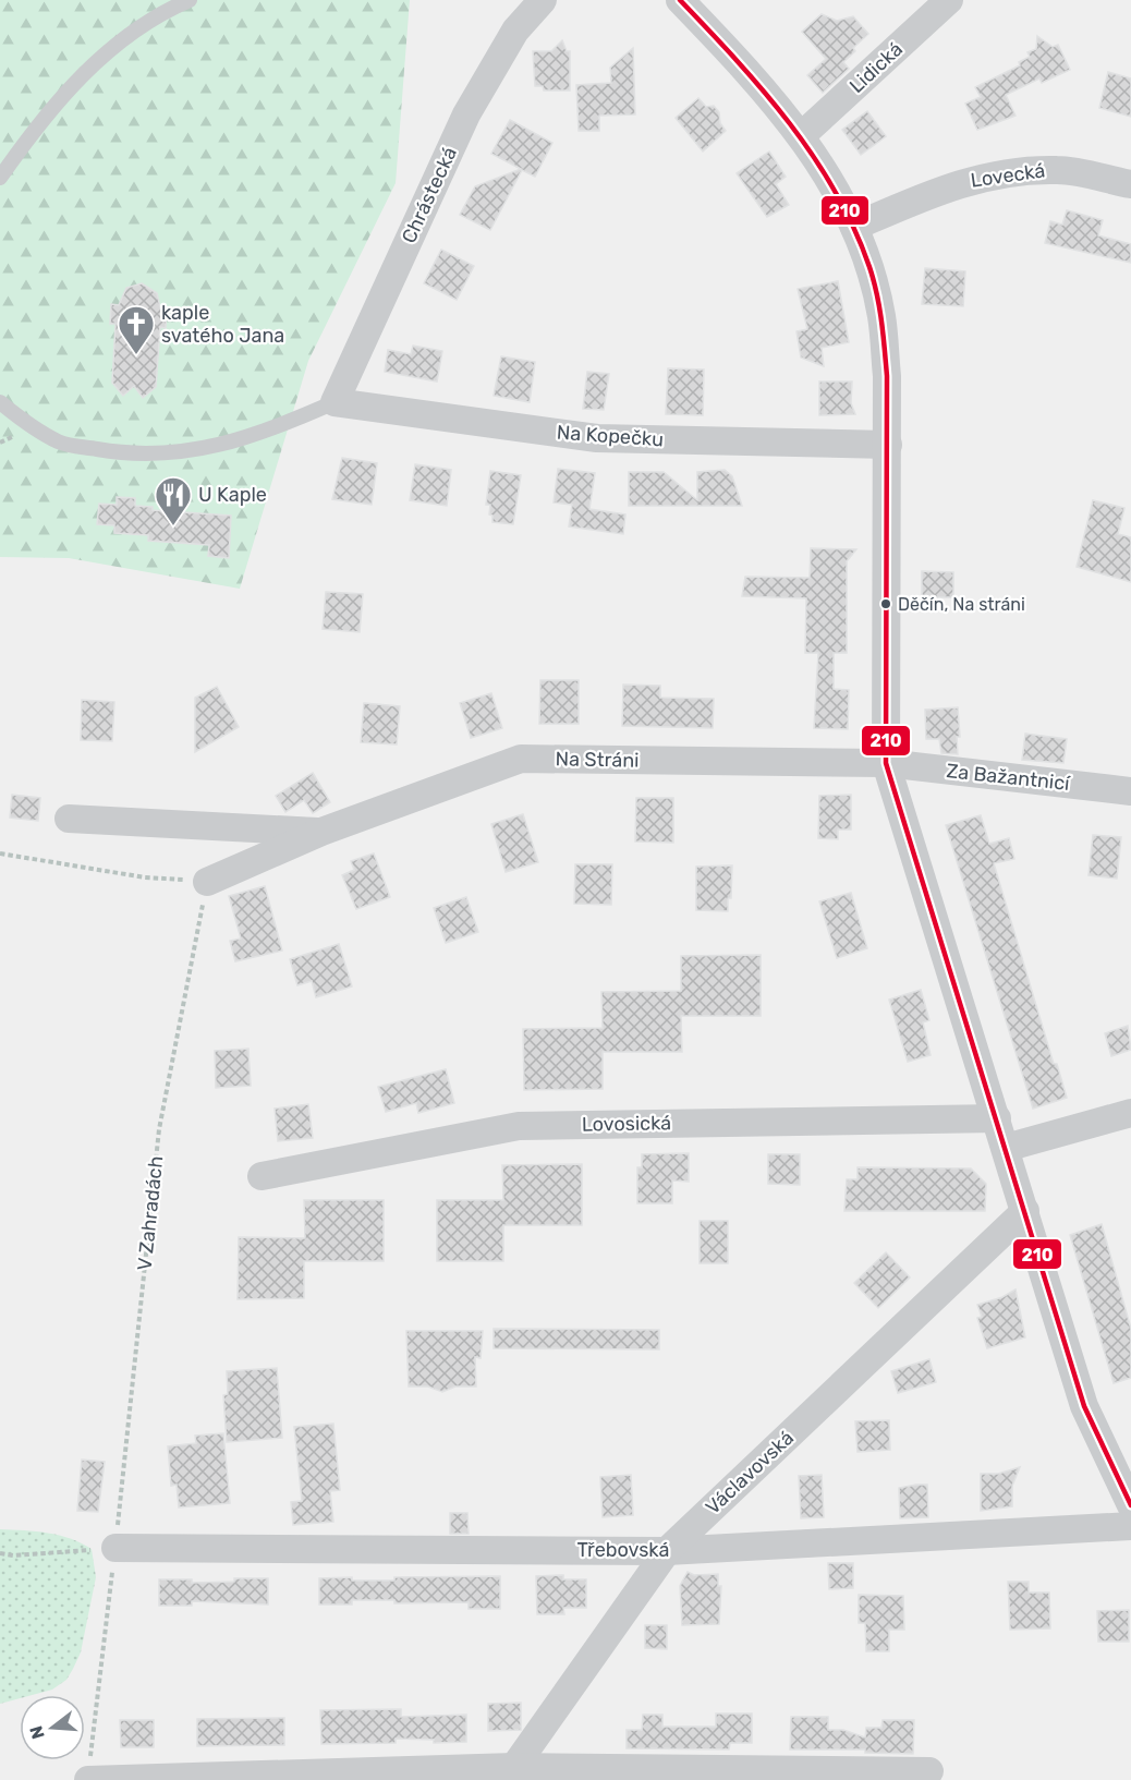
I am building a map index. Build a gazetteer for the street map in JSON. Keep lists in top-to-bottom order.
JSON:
{
  "streets": {
    "street": [
      "Lidická",
      "Lovecká",
      "Chrástecká",
      "Na Kopečku",
      "Na Stráni",
      "Za Bažantnicí",
      "Lovosická",
      "Václavovská",
      "Třebovská"
    ],
    "path": ["V Zahradách"]
  },
  "crossings": [
    ["Chrástecká", "Na Kopečku"],
    ["Na Stráni", "Za Bažantnicí"],
    ["Na Stráni", "V Zahradách"],
    ["V Zahradách", "Třebovská"],
    ["Václavovská", "Třebovská"]
  ],
  "places": {
    "church": ["kaple svatého Jana"],
    "restaurant": ["U Kaple"],
    "other": ["Děčín, Na stráni"]
  },
  "lines": ["transit line 210"],
  "north": "left"
}
